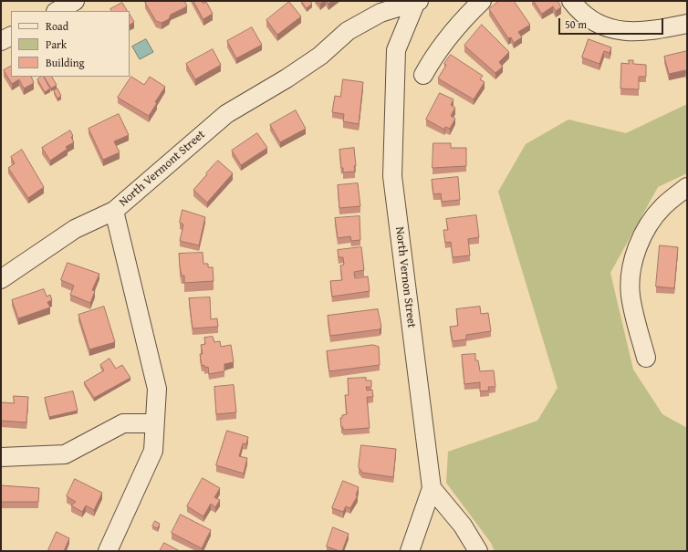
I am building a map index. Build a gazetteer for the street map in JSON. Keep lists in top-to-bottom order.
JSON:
{
  "streets": {
    "street": ["North Vermont Street", "North Vernon Street"]
  },
  "crossings": [
    ["North Vermont Street", "North Vernon Street"]
  ],
  "legend": ["Road", "Park", "Building"],
  "scale_bar": "50 m"
}
